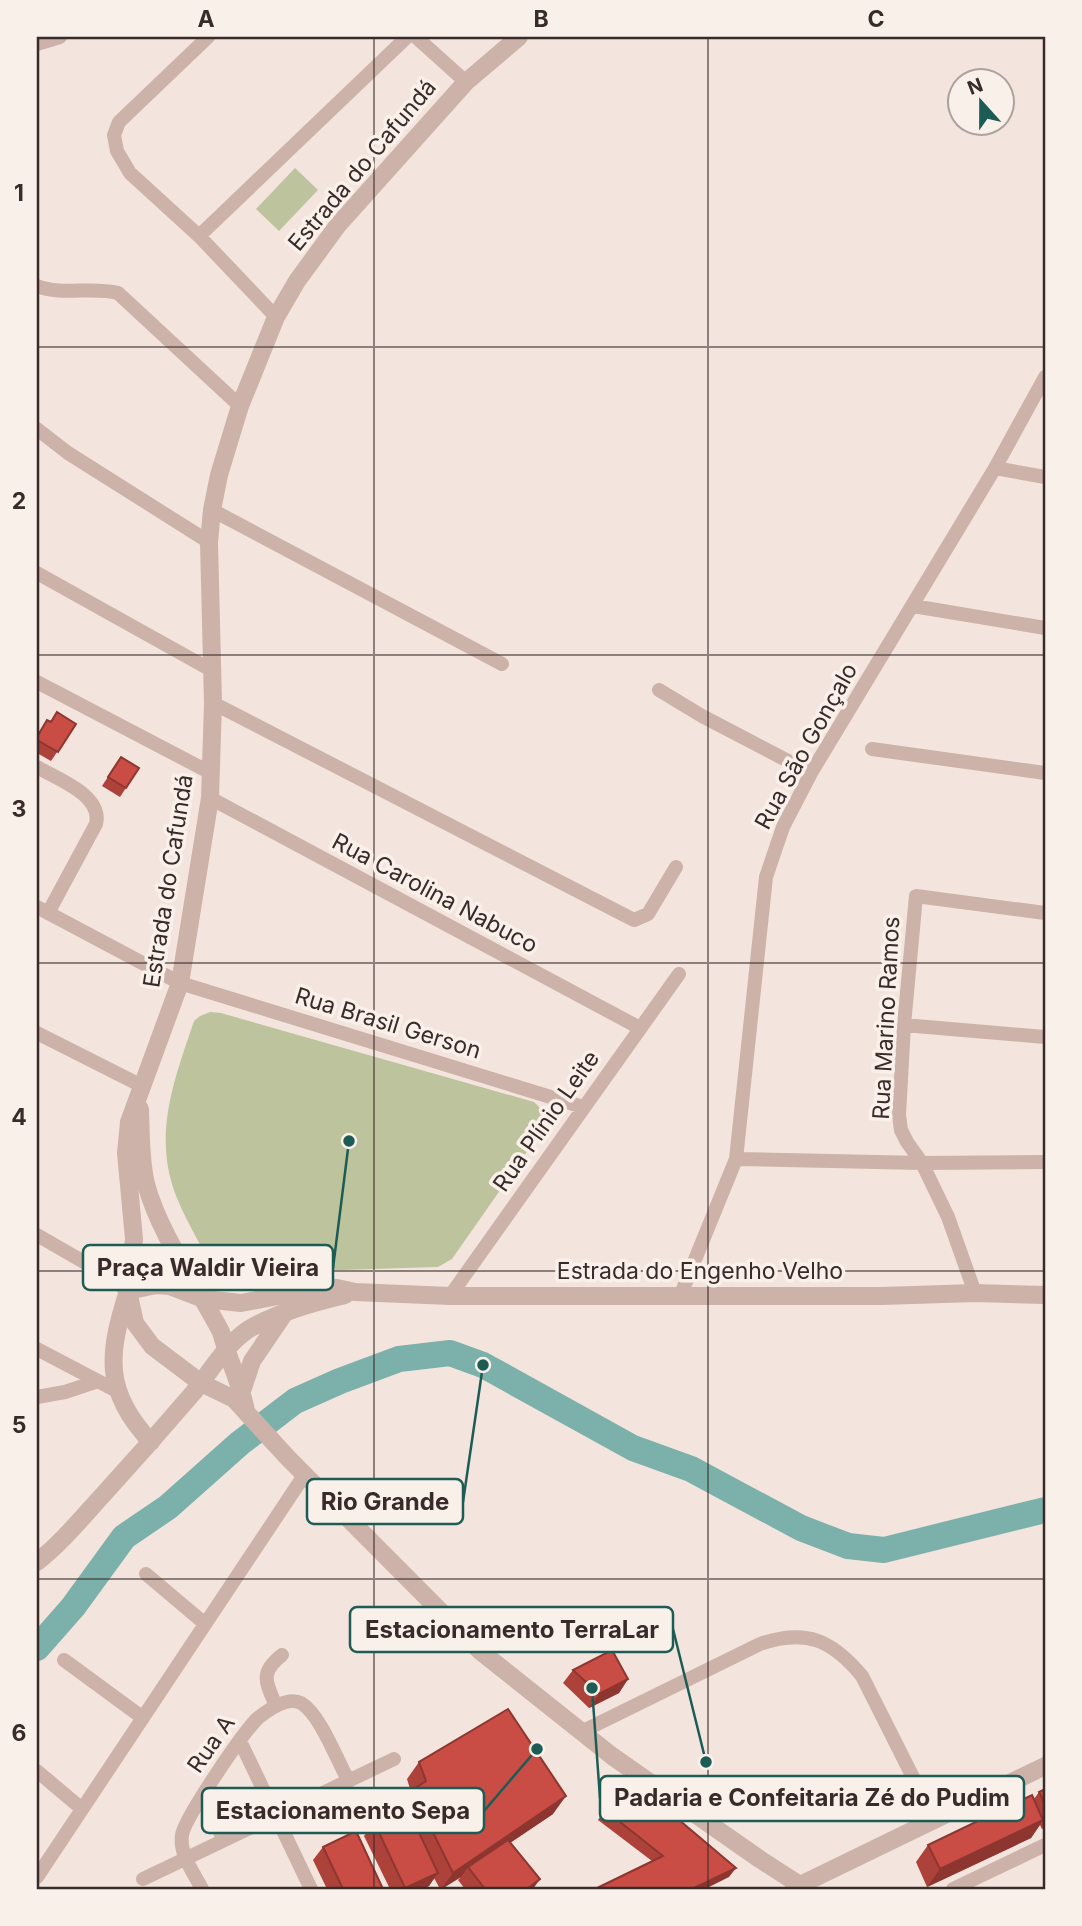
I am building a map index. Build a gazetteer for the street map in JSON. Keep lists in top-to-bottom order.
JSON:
{
  "streets": {
    "street": [
      "Estrada do Cafundá",
      "Rua São Gonçalo",
      "Rua Carolina Nabuco",
      "Rua Marino Ramos",
      "Rua Brasil Gerson",
      "Rua Plínio Leite",
      "Estrada do Engenho Velho",
      "Rua A"
    ]
  },
  "crossings": [
    ["Estrada do Cafundá", "Rua Carolina Nabuco"],
    ["Estrada do Cafundá", "Rua Brasil Gerson"],
    ["Estrada do Cafundá", "Estrada do Engenho Velho"],
    ["Rua São Gonçalo", "Estrada do Engenho Velho"],
    ["Rua Carolina Nabuco", "Rua Plínio Leite"],
    ["Rua Marino Ramos", "Estrada do Engenho Velho"],
    ["Rua Brasil Gerson", "Rua Plínio Leite"],
    ["Rua Plínio Leite", "Estrada do Engenho Velho"]
  ],
  "places": [
    "Praça Waldir Vieira",
    "Rio Grande",
    "Padaria e Confeitaria Zé do Pudim",
    "Estacionamento Sepa",
    "Estacionamento TerraLar"
  ],
  "north": "top",
  "grid": {
    "columns": ["A", "B", "C"],
    "rows": [
      "1",
      "2",
      "3",
      "4",
      "5",
      "6"
    ]
  }
}
